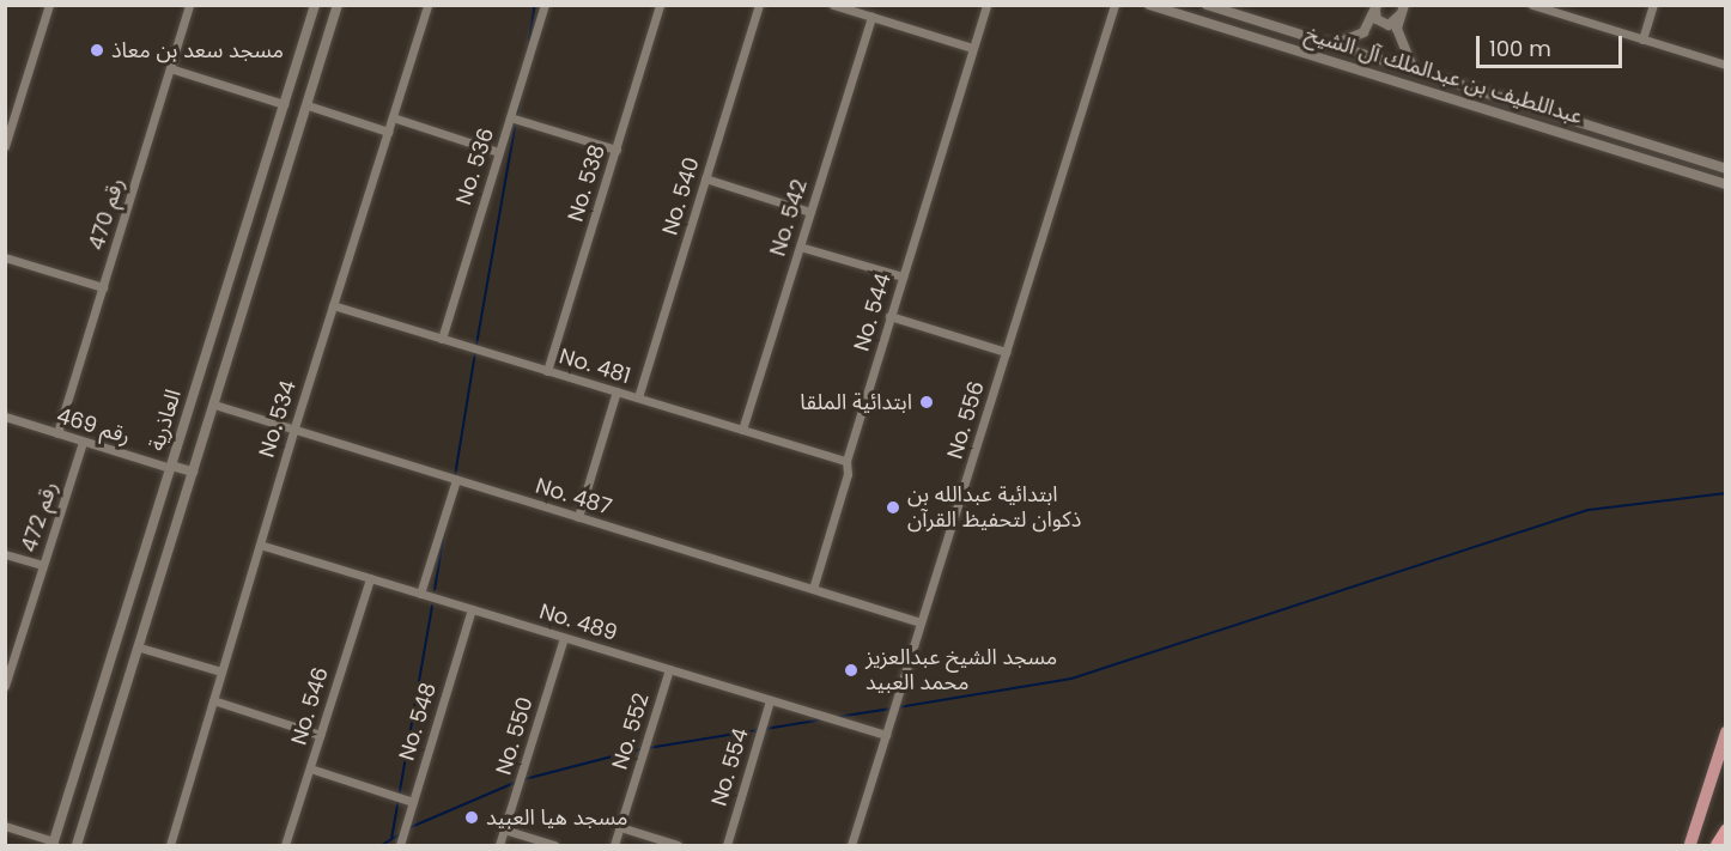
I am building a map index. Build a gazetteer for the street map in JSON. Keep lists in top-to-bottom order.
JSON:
{
  "streets": {
    "street": [
      "عبداللطيف بن عبدالملك آل الشيخ",
      "No. 536",
      "No. 538",
      "No. 540",
      "رقم 470",
      "No. 542",
      "No. 544",
      "No. 481",
      "No. 534",
      "العاذرية",
      "No. 556",
      "رقم 469",
      "No. 487",
      "رقم 472",
      "No. 489",
      "No. 546",
      "No. 548",
      "No. 552",
      "No. 550",
      "No. 554"
    ]
  },
  "crossings": [
    ["No. 536", "No. 481"],
    ["No. 538", "No. 481"],
    ["No. 540", "No. 481"],
    ["رقم 470", "رقم 469"],
    ["No. 542", "No. 481"],
    ["No. 544", "No. 481"],
    ["No. 544", "No. 487"],
    ["No. 481", "No. 534"],
    ["No. 534", "No. 487"],
    ["No. 534", "No. 489"],
    ["العاذرية", "رقم 469"],
    ["العاذرية", "No. 487"],
    ["No. 556", "No. 487"],
    ["No. 556", "No. 489"],
    ["رقم 469", "رقم 472"],
    ["No. 489", "No. 546"],
    ["No. 489", "No. 548"],
    ["No. 489", "No. 552"],
    ["No. 489", "No. 550"],
    ["No. 489", "No. 554"]
  ],
  "places": [
    "مسجد سعد بن معاذ",
    "ابتدائية الملقا",
    "ابتدائية عبدالله بن ذكوان لتحفيظ القرآن",
    "مسجد الشيخ عبدالعزيز محمد العبيد",
    "مسجد هيا العبيد"
  ],
  "scale_bar": "100 m"
}
